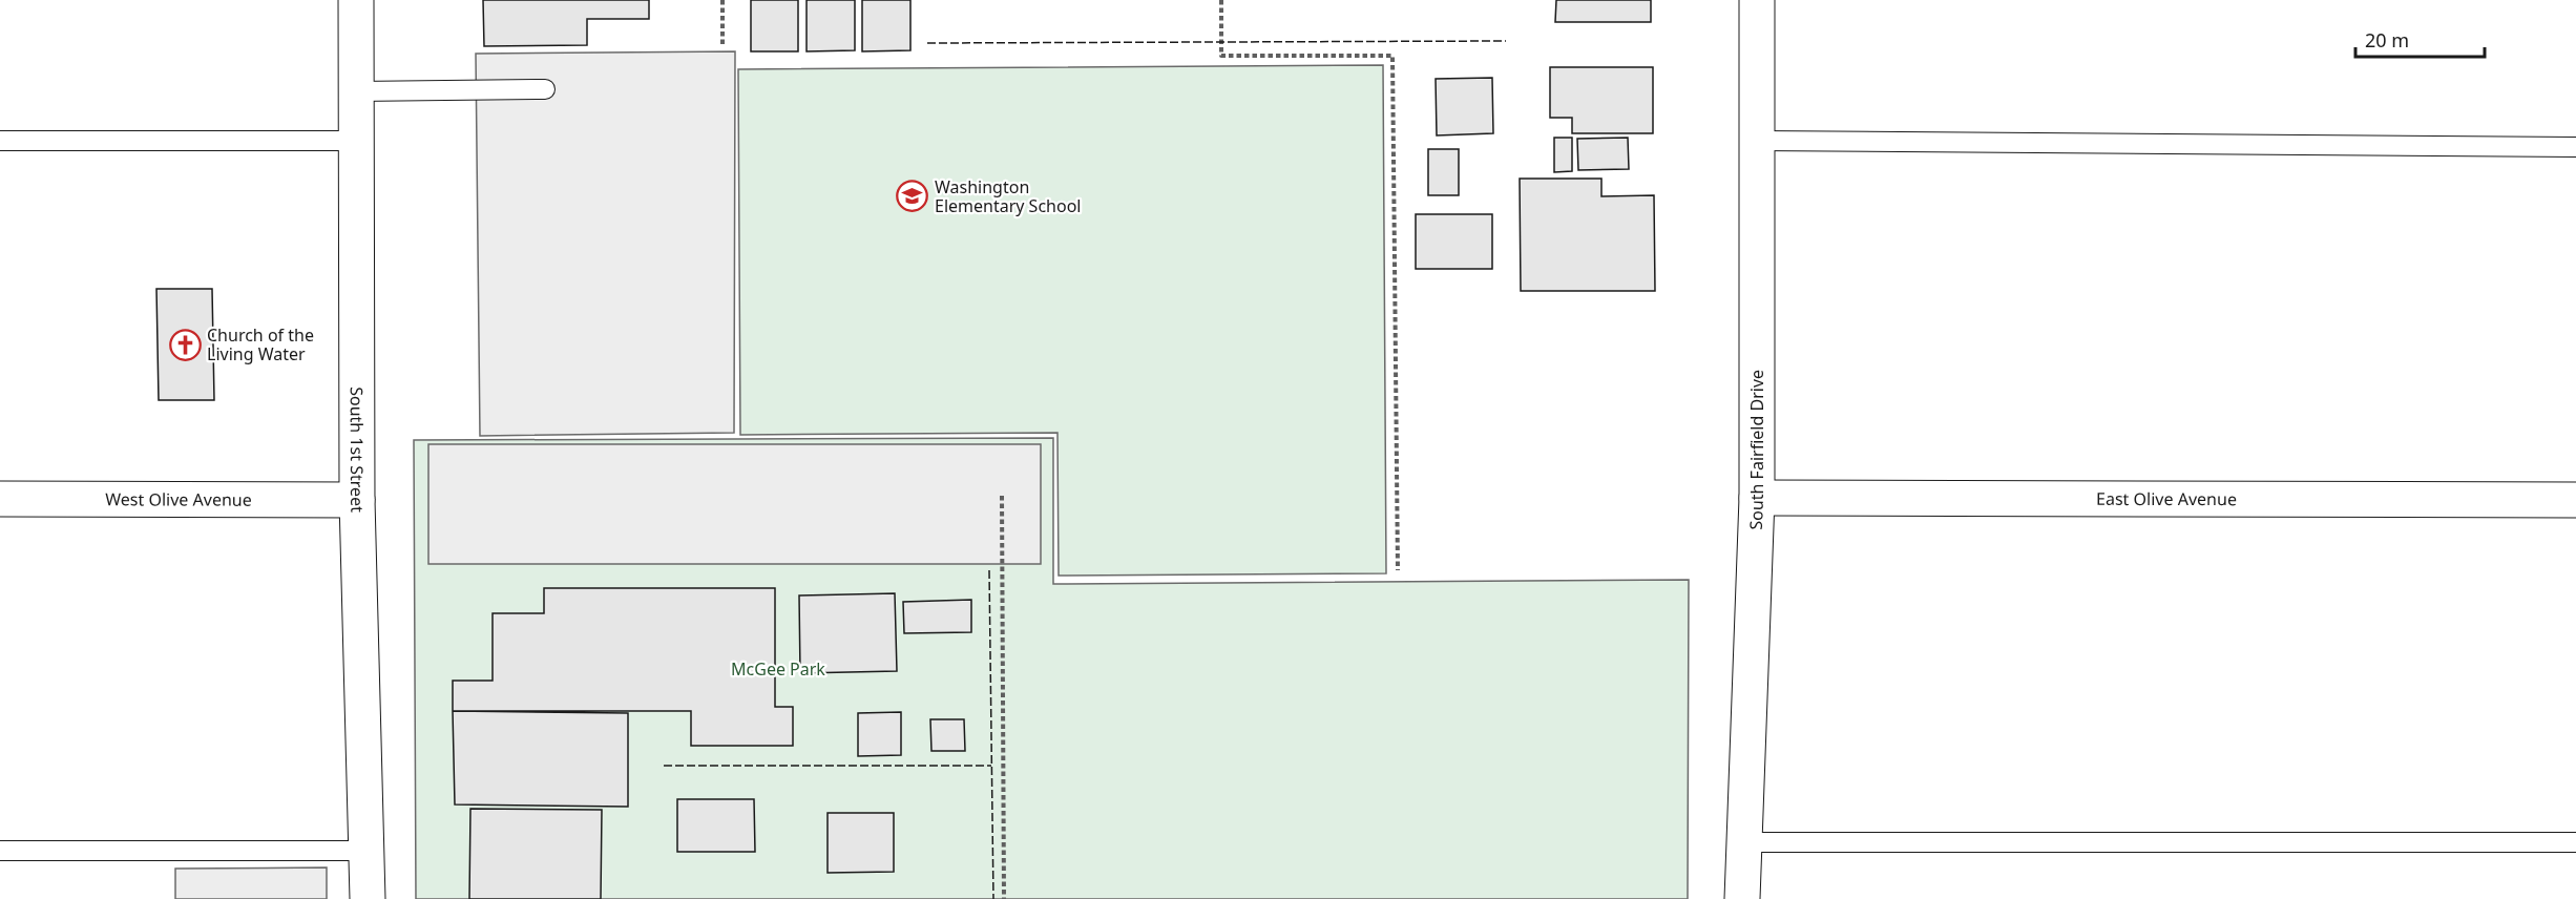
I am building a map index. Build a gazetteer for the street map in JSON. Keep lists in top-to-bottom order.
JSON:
{
  "streets": {
    "street": [
      "South 1st Street",
      "South Fairfield Drive",
      "West Olive Avenue",
      "East Olive Avenue"
    ]
  },
  "crossings": [
    ["South 1st Street", "West Olive Avenue"],
    ["South Fairfield Drive", "East Olive Avenue"]
  ],
  "parks": ["McGee Park"],
  "places": {
    "school or university": ["Washington Elementary School"],
    "church": ["Church of the Living Water"]
  },
  "scale_bar": "20 m"
}
